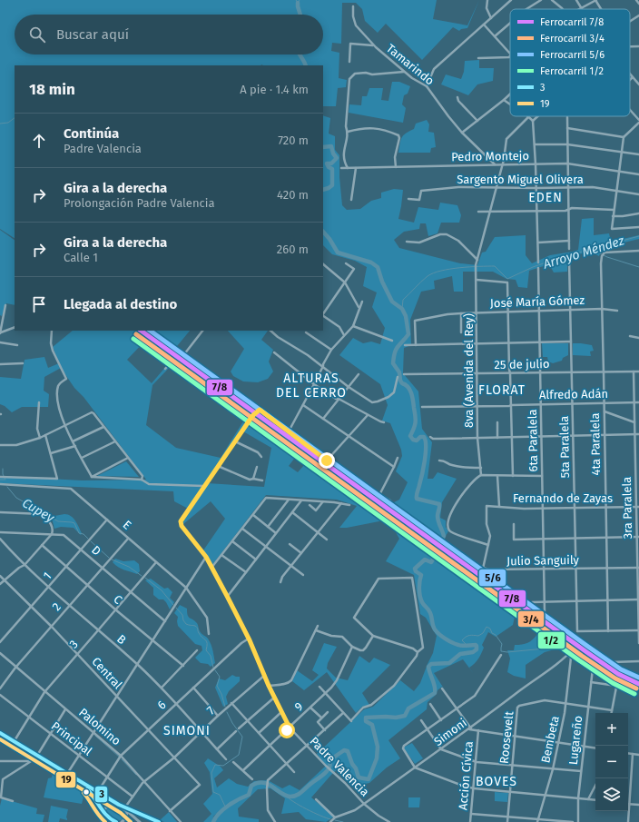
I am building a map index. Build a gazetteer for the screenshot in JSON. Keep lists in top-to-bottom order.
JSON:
{
  "streets": {
    "street": [
      "Tamarindo",
      "Pedro Montejo",
      "Sargento Miguel Olivera",
      "José María Gómez",
      "25 de julio",
      "8va (Avenida del Rey)",
      "Alfredo Adán",
      "6ta Paralela",
      "4ta Paralela",
      "5ta Paralela",
      "Fernando de Zayas",
      "3ra Paralela",
      "E",
      "D",
      "Julio Sanguily",
      "1",
      "C",
      "2",
      "B",
      "3",
      "Central",
      "6",
      "9",
      "7",
      "Palomino",
      "Simoni",
      "Roosevelt",
      "Principal",
      "Bembeta",
      "Lugareño",
      "Padre Valencia",
      "Acción Cívica"
    ]
  },
  "crossings": [
    ["Tamarindo", "Pedro Montejo"],
    ["José María Gómez", "8va (Avenida del Rey)"],
    ["José María Gómez", "6ta Paralela"],
    ["José María Gómez", "4ta Paralela"],
    ["José María Gómez", "5ta Paralela"],
    ["25 de julio", "8va (Avenida del Rey)"],
    ["25 de julio", "6ta Paralela"],
    ["25 de julio", "4ta Paralela"],
    ["25 de julio", "5ta Paralela"],
    ["25 de julio", "3ra Paralela"],
    ["8va (Avenida del Rey)", "Alfredo Adán"],
    ["Alfredo Adán", "6ta Paralela"],
    ["Alfredo Adán", "4ta Paralela"],
    ["Alfredo Adán", "5ta Paralela"],
    ["Alfredo Adán", "3ra Paralela"],
    ["6ta Paralela", "Fernando de Zayas"],
    ["6ta Paralela", "Julio Sanguily"],
    ["4ta Paralela", "5ta Paralela"],
    ["4ta Paralela", "Fernando de Zayas"],
    ["4ta Paralela", "Julio Sanguily"],
    ["5ta Paralela", "Fernando de Zayas"],
    ["5ta Paralela", "Julio Sanguily"],
    ["Fernando de Zayas", "3ra Paralela"],
    ["3ra Paralela", "Julio Sanguily"],
    ["E", "1"],
    ["E", "2"],
    ["E", "3"],
    ["D", "1"],
    ["D", "2"],
    ["D", "3"],
    ["1", "C"],
    ["1", "B"],
    ["1", "Central"],
    ["C", "2"],
    ["C", "3"],
    ["2", "B"],
    ["2", "Central"],
    ["2", "Palomino"],
    ["B", "3"],
    ["B", "6"],
    ["B", "7"],
    ["3", "Central"],
    ["3", "Palomino"],
    ["3", "Principal"],
    ["Central", "6"],
    ["Central", "7"],
    ["Central", "Palomino"],
    ["6", "Palomino"],
    ["6", "Principal"],
    ["6", "Padre Valencia"],
    ["9", "Padre Valencia"],
    ["7", "Palomino"],
    ["7", "Principal"],
    ["7", "Padre Valencia"],
    ["Simoni", "Bembeta"],
    ["Simoni", "Padre Valencia"],
    ["Roosevelt", "Bembeta"],
    ["Roosevelt", "Lugareño"]
  ],
  "districts": [
    "EDEN",
    "ALTURAS DEL CERRO",
    "FLORAT",
    "SIMONI",
    "BOVES"
  ],
  "water": ["Arroyo Méndez", "Cupey"],
  "lines": [
    "rail line 7/8",
    "rail line 5/6",
    "rail line 3/4",
    "rail line 1/2",
    "transit line 3",
    "transit line 19"
  ],
  "legend": [
    "Ferrocarril 7/8",
    "Ferrocarril 3/4",
    "Ferrocarril 5/6",
    "Ferrocarril 1/2",
    "3",
    "19"
  ],
  "page": {
    "search": "Buscar aquí",
    "heading": ["18 min", "A pie · 1.4 km"],
    "list": [
      ["Continúa", "Padre Valencia", "720 m"],
      ["Gira a la derecha", "Prolongación Padre Valencia", "420 m"],
      ["Gira a la derecha", "Calle 1", "260 m"],
      "Llegada al destino"
    ],
    "map_buttons": ["+", "−"]
  }
}
